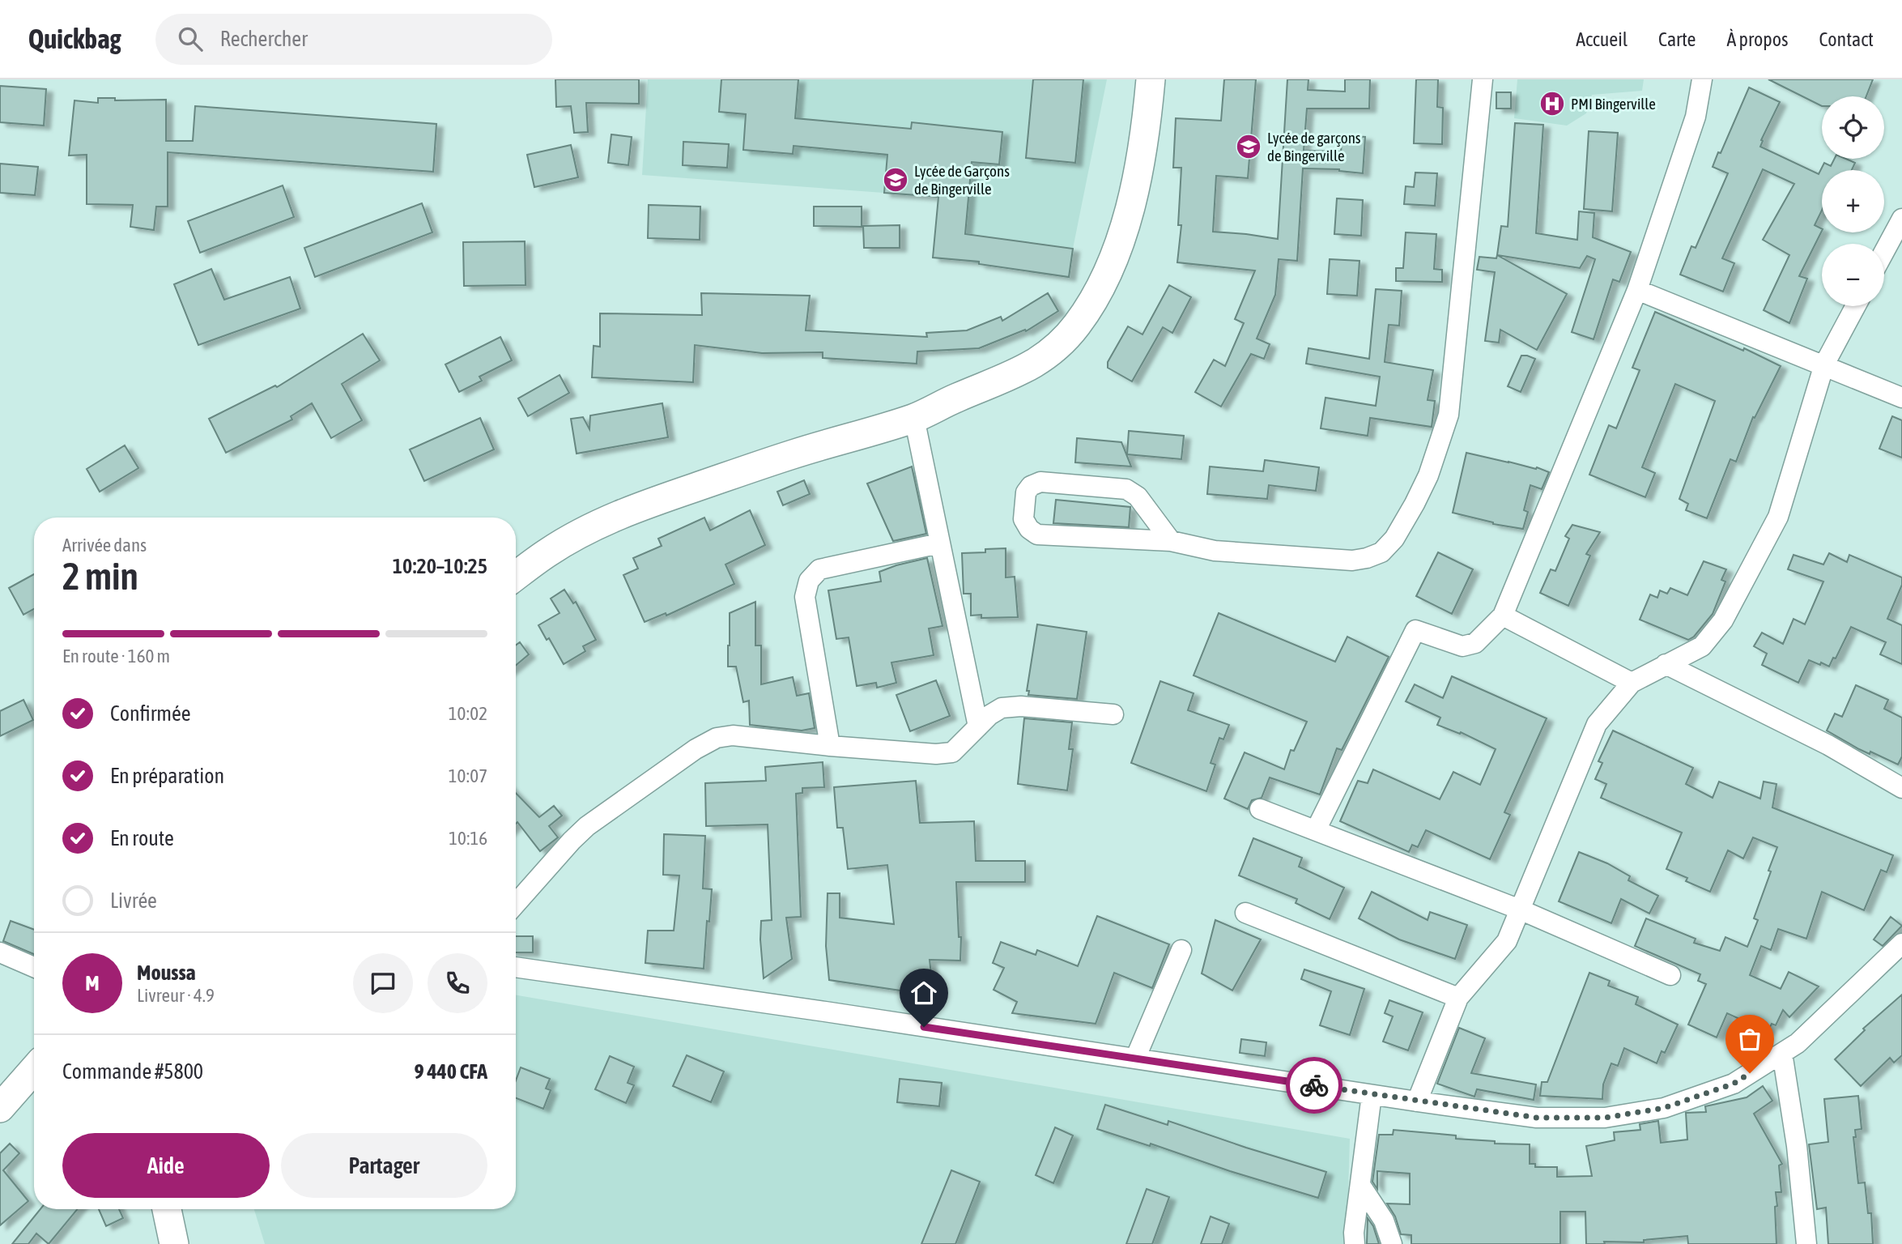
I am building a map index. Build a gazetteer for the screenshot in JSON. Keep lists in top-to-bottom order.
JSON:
{
  "places": {
    "hospital": ["PMI Bingerville"],
    "school or university": ["Lycée de garçons de Bingerville", "Lycée de Garçons de Bingerville"]
  },
  "page": {
    "header": "Quickbag",
    "search": "Rechercher",
    "nav": [
      "Accueil",
      "Carte",
      "À propos",
      "Contact"
    ],
    "map_buttons": ["+", "−"],
    "heading": ["2 min", "Arrivée dans", "10:20–10:25"],
    "panel": [
      "Moussa",
      "Livreur · 4.9",
      "Commande #5800",
      "9 440 CFA"
    ],
    "bar": "En route · 160 m",
    "list": [
      ["Confirmée", "10:02"],
      ["En préparation", "10:07"],
      ["En route", "10:16"],
      "Livrée"
    ],
    "round": "M",
    "buttons": ["Aide", "Partager"]
  }
}
